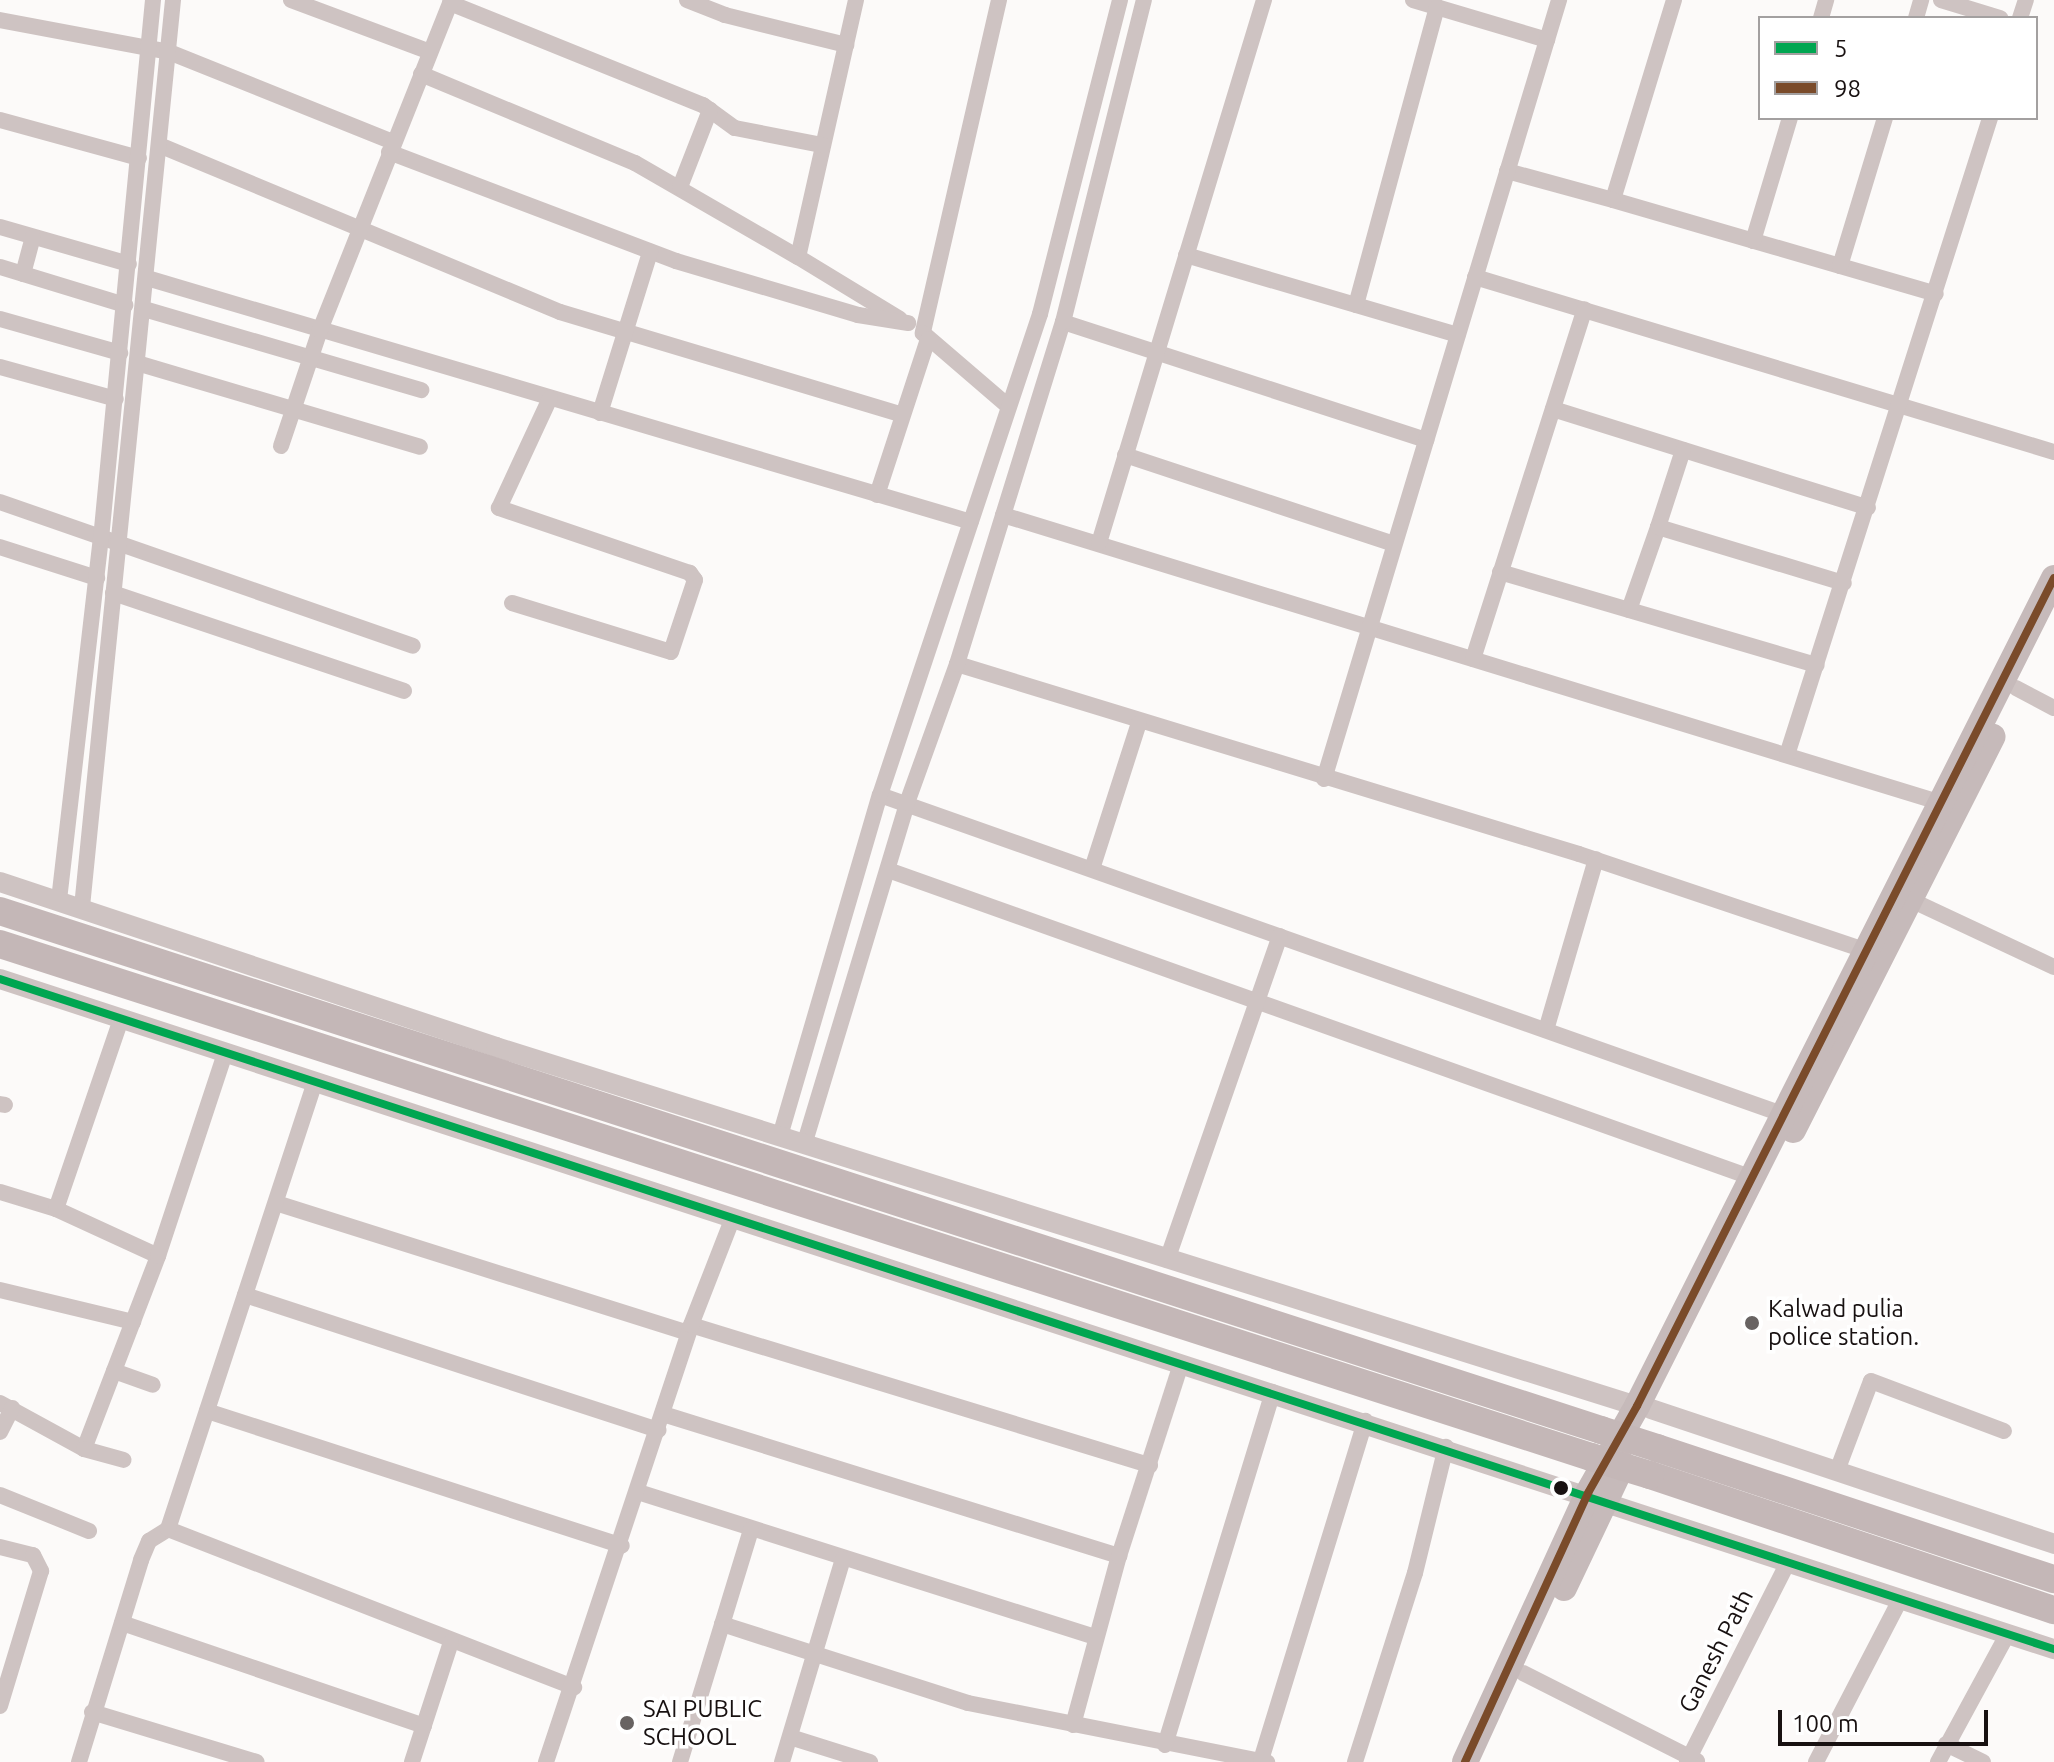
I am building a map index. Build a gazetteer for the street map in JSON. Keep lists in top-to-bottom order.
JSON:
{
  "streets": {
    "street": ["Ganesh Path"]
  },
  "places": ["Kalwad pulia police station.", "SAI PUBLIC SCHOOL"],
  "lines": ["transit line 98", "transit line 5"],
  "legend": ["5", "98"],
  "scale_bar": "100 m"
}
